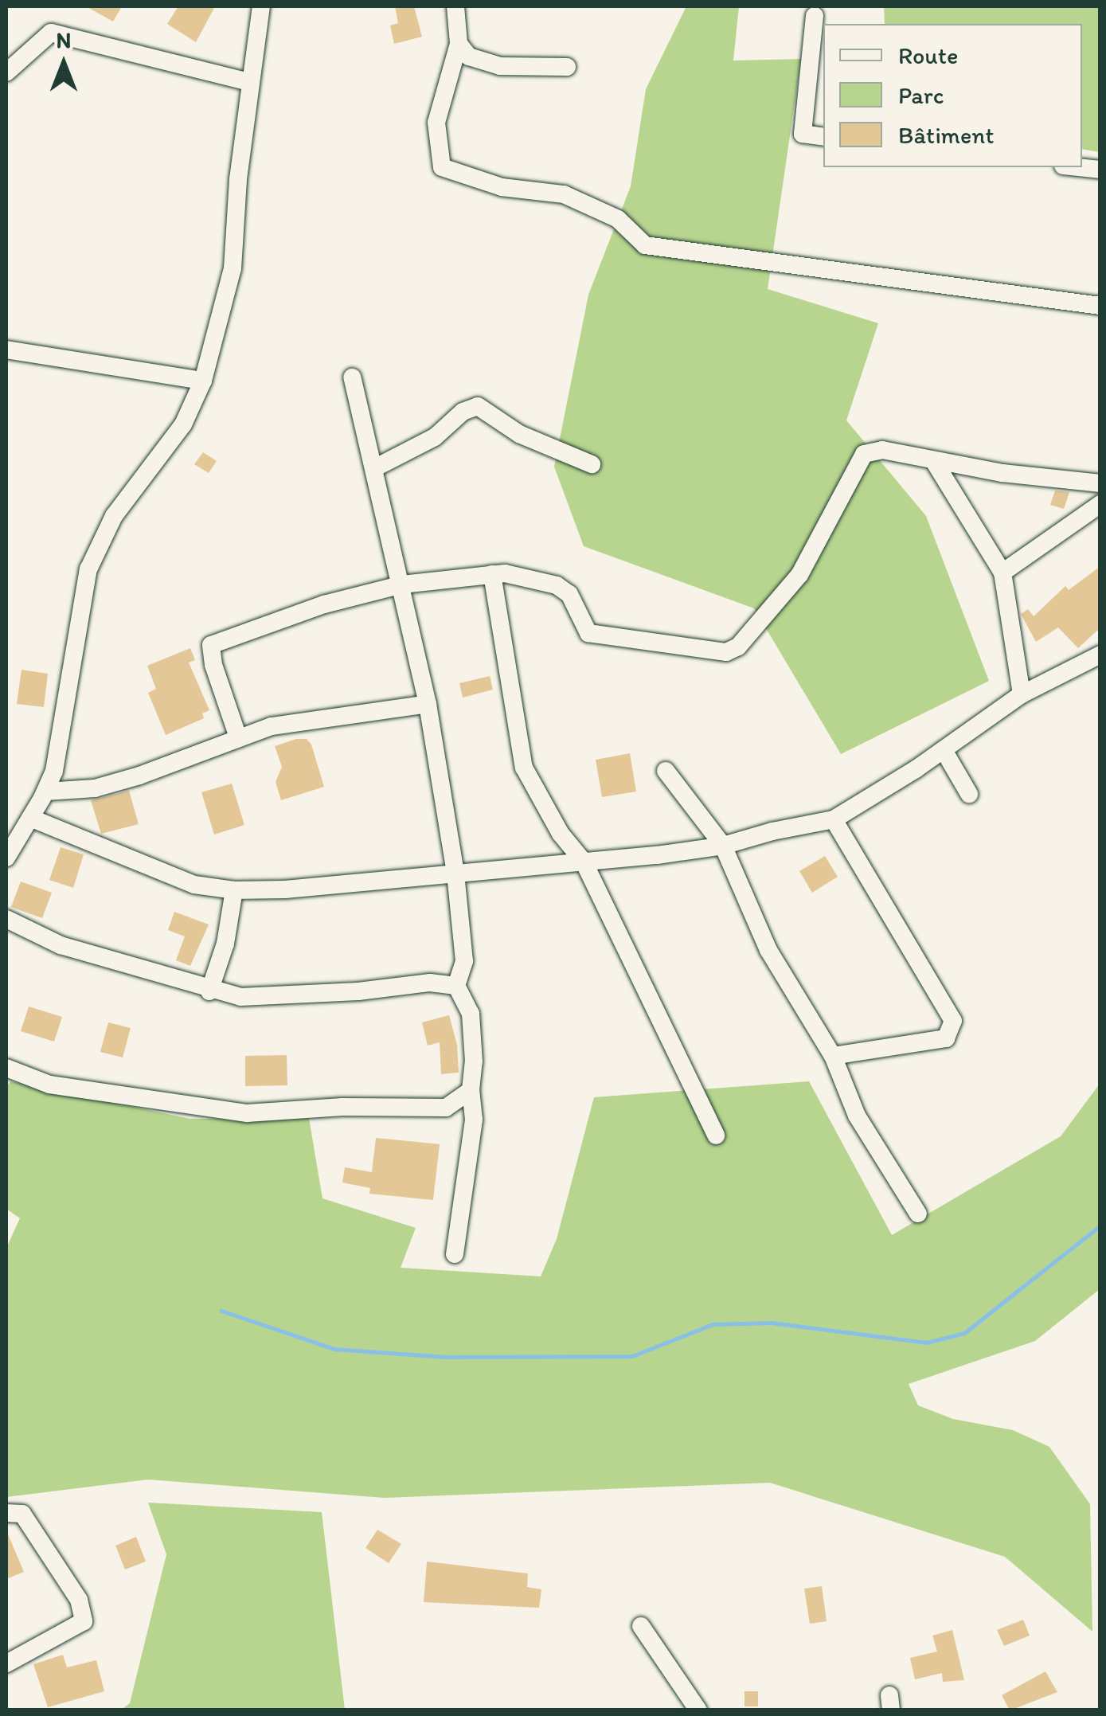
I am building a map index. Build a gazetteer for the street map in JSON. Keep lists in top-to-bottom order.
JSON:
{
  "legend": ["Route", "Parc", "Bâtiment"],
  "north": "top"
}
